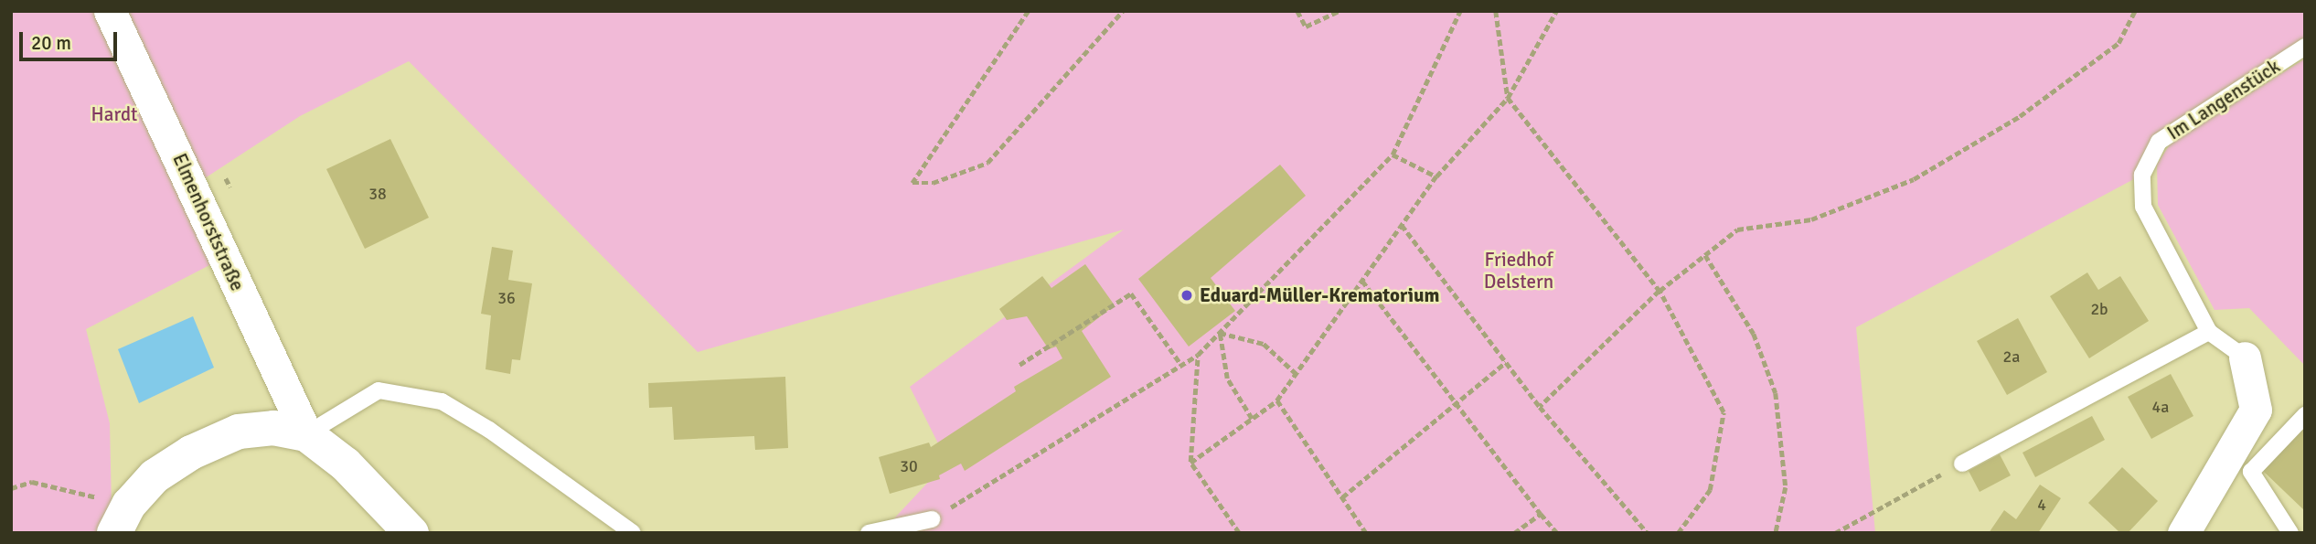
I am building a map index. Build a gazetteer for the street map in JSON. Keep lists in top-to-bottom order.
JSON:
{
  "streets": {
    "street": ["Im Langenstück", "Elmenhorststraße"]
  },
  "parks": ["Hardt", "Friedhof Delstern"],
  "places": ["Eduard-Müller-Krematorium"],
  "house_numbers": [
    "38",
    "36",
    "2b",
    "2a",
    "4a",
    "30",
    "4"
  ],
  "scale_bar": "20 m"
}
